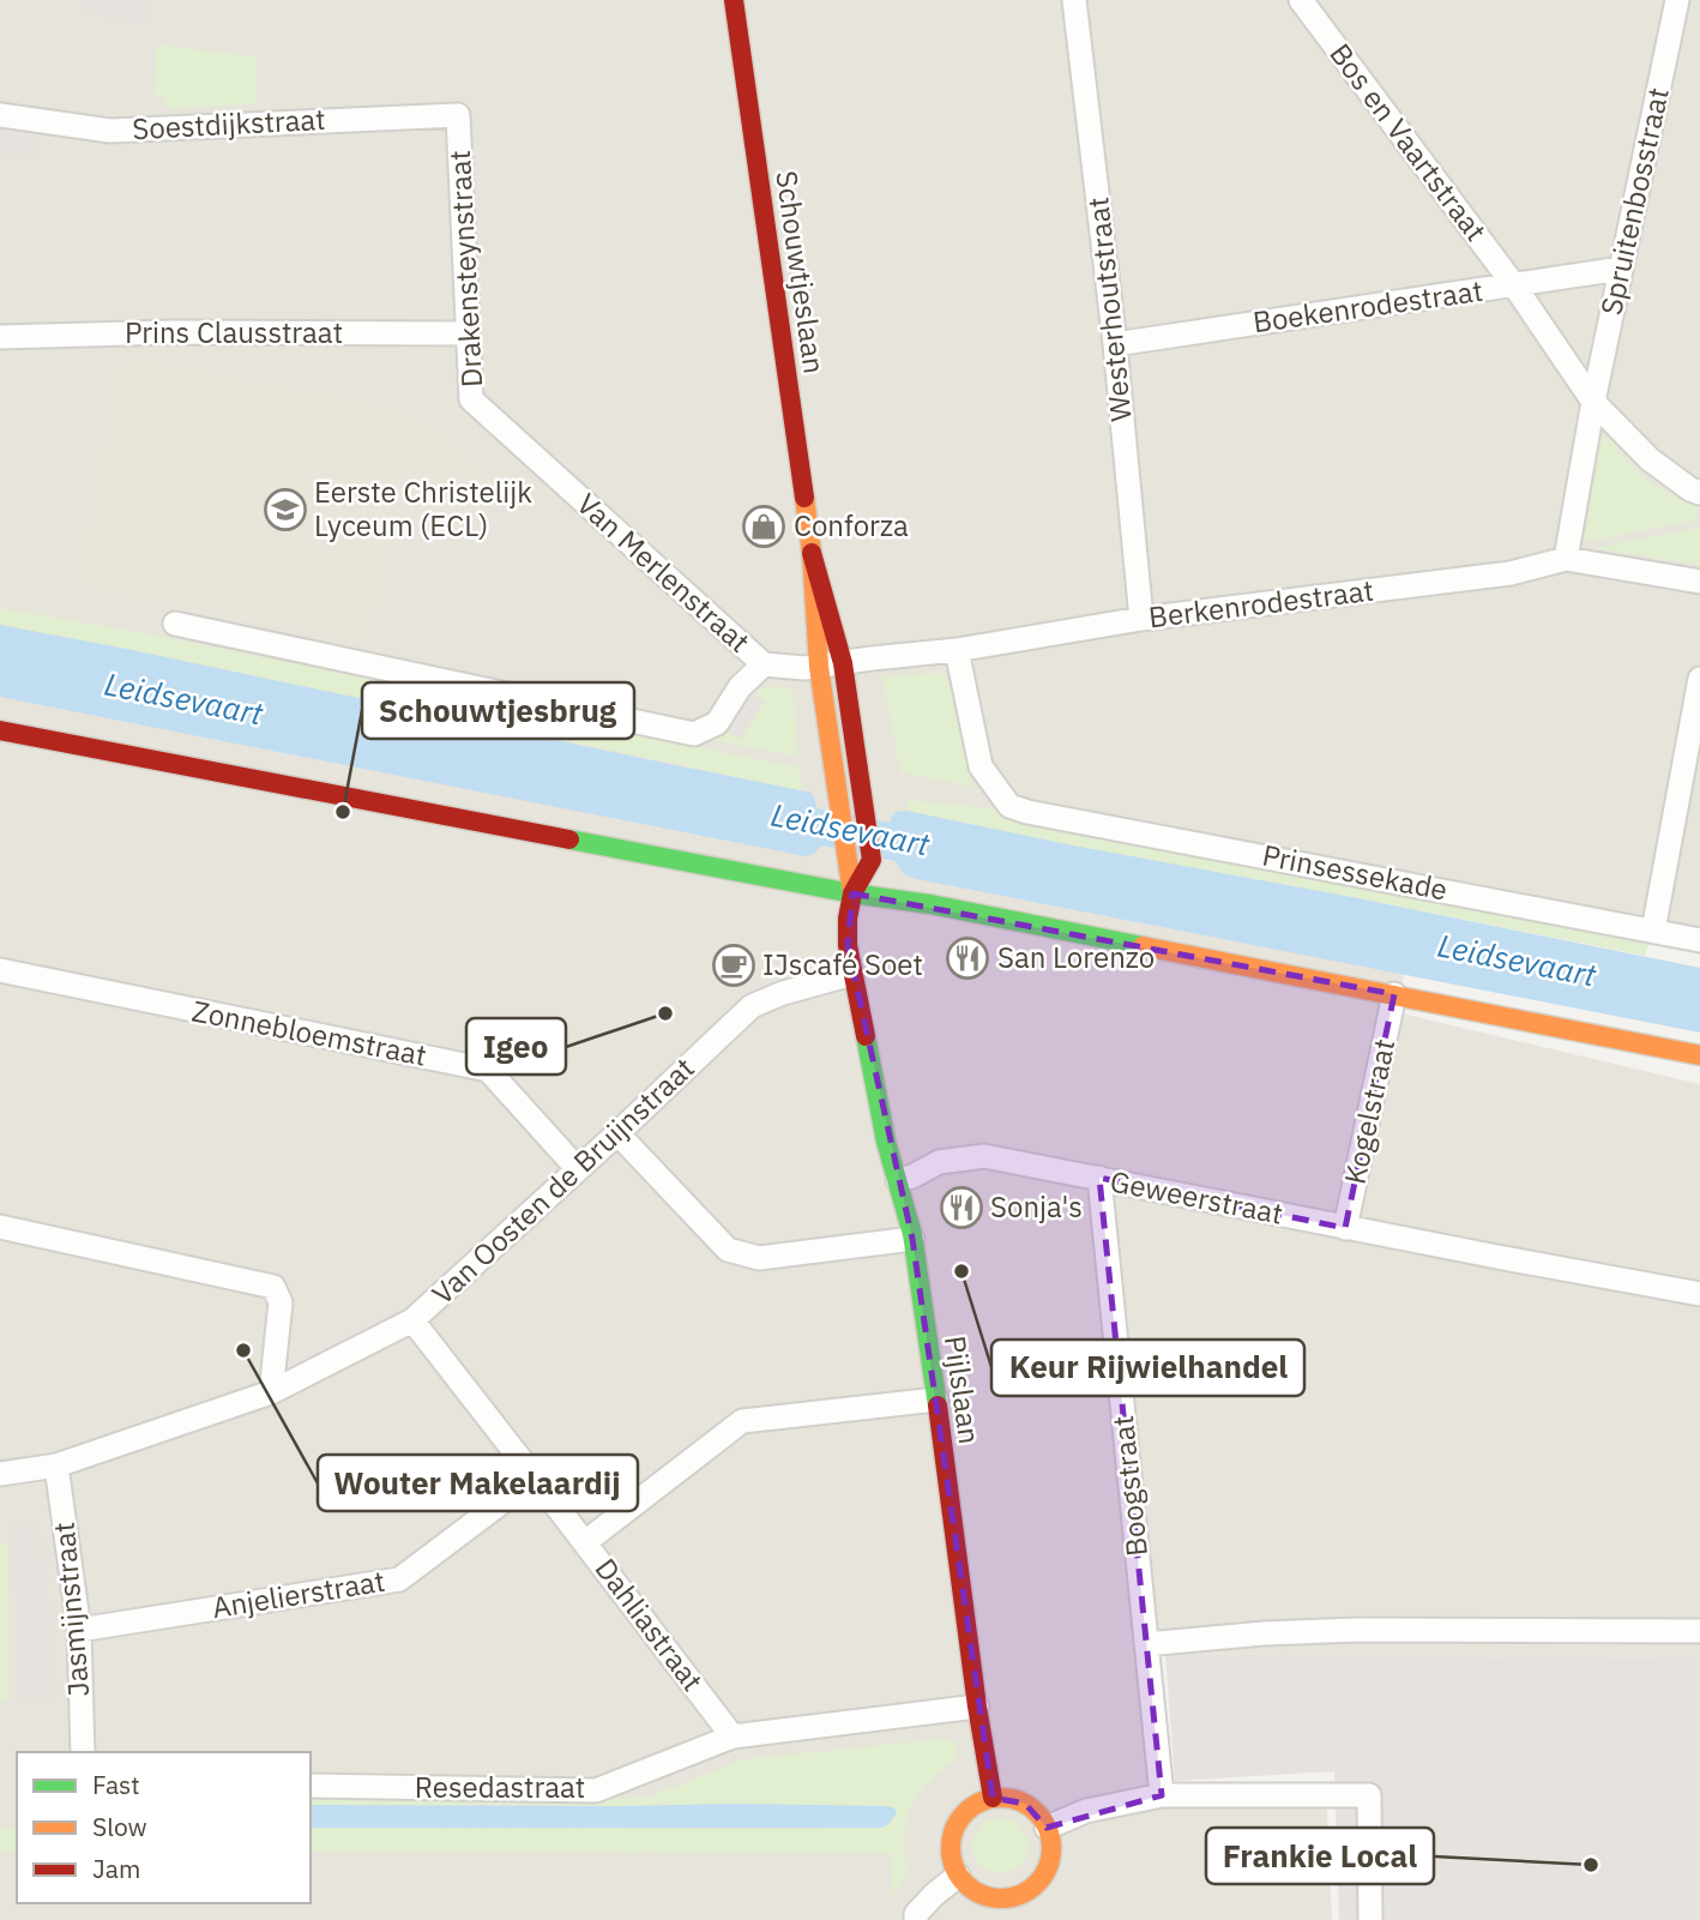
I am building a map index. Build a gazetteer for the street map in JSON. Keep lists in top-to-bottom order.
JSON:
{
  "streets": {
    "street": [
      "Soestdijkstraat",
      "Bos en Vaartstraat",
      "Spruitenbosstraat",
      "Drakensteynstraat",
      "Schouwtjeslaan",
      "Boekenrodestraat",
      "Westerhoutstraat",
      "Prins Clausstraat",
      "Van Merlenstraat",
      "Berkenrodestraat",
      "Prinsessekade",
      "Zonnebloemstraat",
      "Kogelstraat",
      "Van Oosten de Bruijnstraat",
      "Geweerstraat",
      "Pijlslaan",
      "Boogstraat",
      "Anjelierstraat",
      "Jasmijnstraat",
      "Dahliastraat",
      "Resedastraat"
    ]
  },
  "crossings": [
    ["Soestdijkstraat", "Drakensteynstraat"],
    ["Bos en Vaartstraat", "Spruitenbosstraat"],
    ["Bos en Vaartstraat", "Boekenrodestraat"],
    ["Spruitenbosstraat", "Boekenrodestraat"],
    ["Spruitenbosstraat", "Berkenrodestraat"],
    ["Drakensteynstraat", "Prins Clausstraat"],
    ["Drakensteynstraat", "Van Merlenstraat"],
    ["Schouwtjeslaan", "Berkenrodestraat"],
    ["Schouwtjeslaan", "Pijlslaan"],
    ["Boekenrodestraat", "Westerhoutstraat"],
    ["Westerhoutstraat", "Berkenrodestraat"],
    ["Van Merlenstraat", "Berkenrodestraat"],
    ["Berkenrodestraat", "Prinsessekade"],
    ["Zonnebloemstraat", "Van Oosten de Bruijnstraat"],
    ["Kogelstraat", "Geweerstraat"],
    ["Van Oosten de Bruijnstraat", "Pijlslaan"],
    ["Van Oosten de Bruijnstraat", "Jasmijnstraat"],
    ["Van Oosten de Bruijnstraat", "Dahliastraat"],
    ["Geweerstraat", "Pijlslaan"],
    ["Geweerstraat", "Boogstraat"],
    ["Anjelierstraat", "Jasmijnstraat"],
    ["Anjelierstraat", "Dahliastraat"],
    ["Dahliastraat", "Resedastraat"]
  ],
  "water": ["Leidsevaart"],
  "places": {
    "school or university": ["Eerste Christelijk Lyceum (ECL)"],
    "shop": ["Conforza"],
    "other": [
      "Schouwtjesbrug",
      "Igeo",
      "Keur Rijwielhandel",
      "Wouter Makelaardij",
      "Frankie Local"
    ],
    "restaurant": ["San Lorenzo", "Sonja's"],
    "cafe": ["IJscafé Soet"]
  },
  "legend": ["Fast", "Slow", "Jam"]
}
